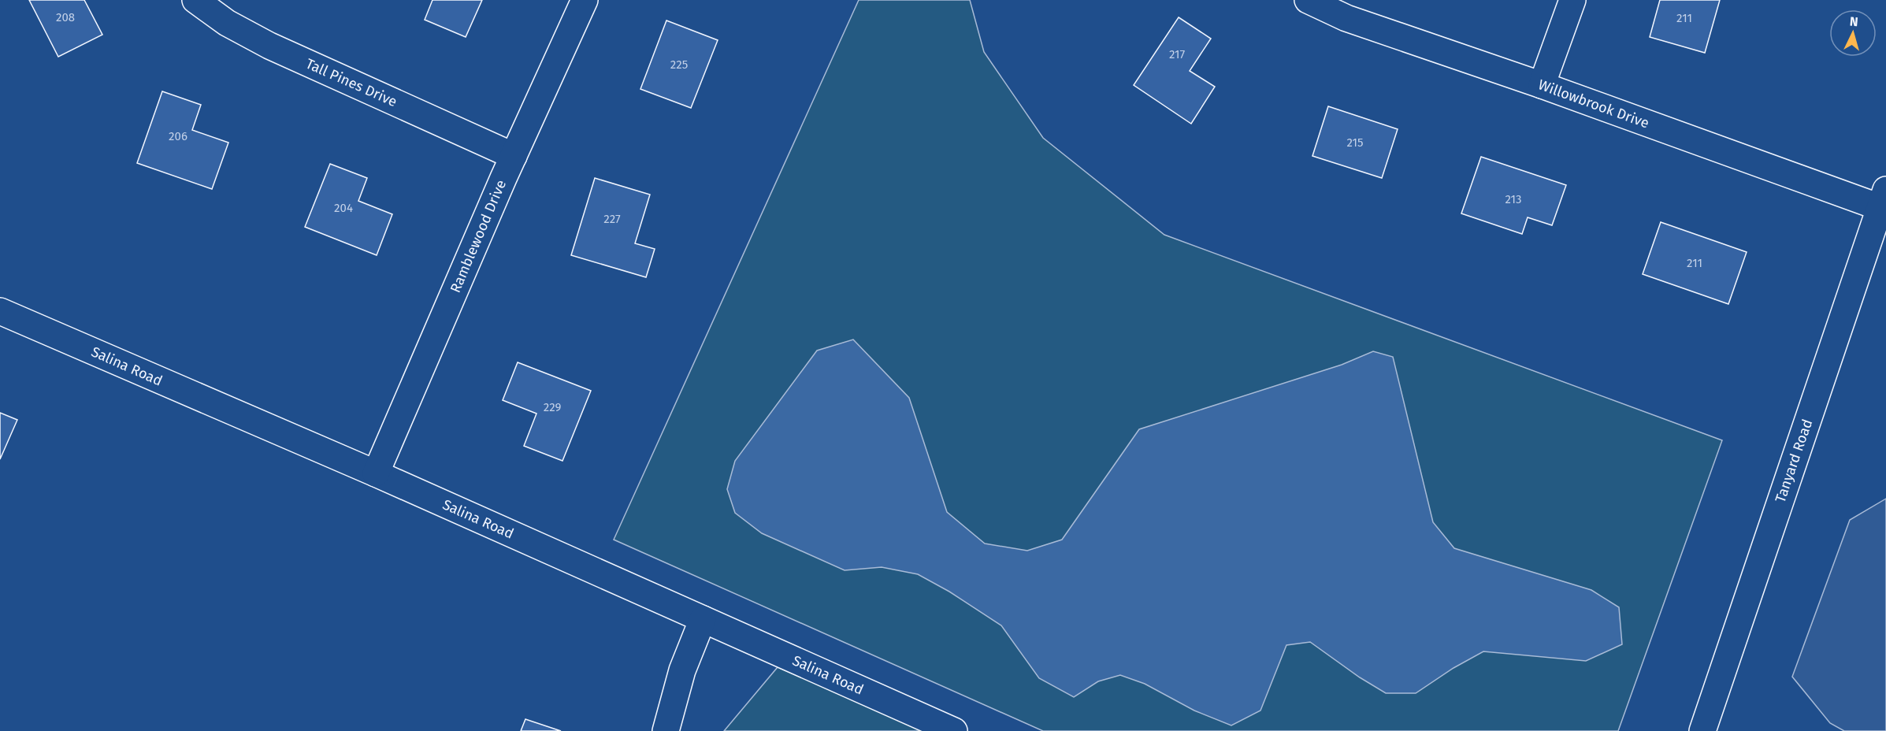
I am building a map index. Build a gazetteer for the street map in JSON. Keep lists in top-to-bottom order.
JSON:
{
  "streets": {
    "street": [
      "Tall Pines Drive",
      "Willowbrook Drive",
      "Ramblewood Drive",
      "Salina Road",
      "Tanyard Road"
    ]
  },
  "crossings": [
    ["Tall Pines Drive", "Ramblewood Drive"],
    ["Willowbrook Drive", "Tanyard Road"],
    ["Ramblewood Drive", "Salina Road"]
  ],
  "house_numbers": [
    "208",
    "211",
    "217",
    "225",
    "206",
    "215",
    "213",
    "204",
    "227",
    "211",
    "229"
  ],
  "north": "top"
}
